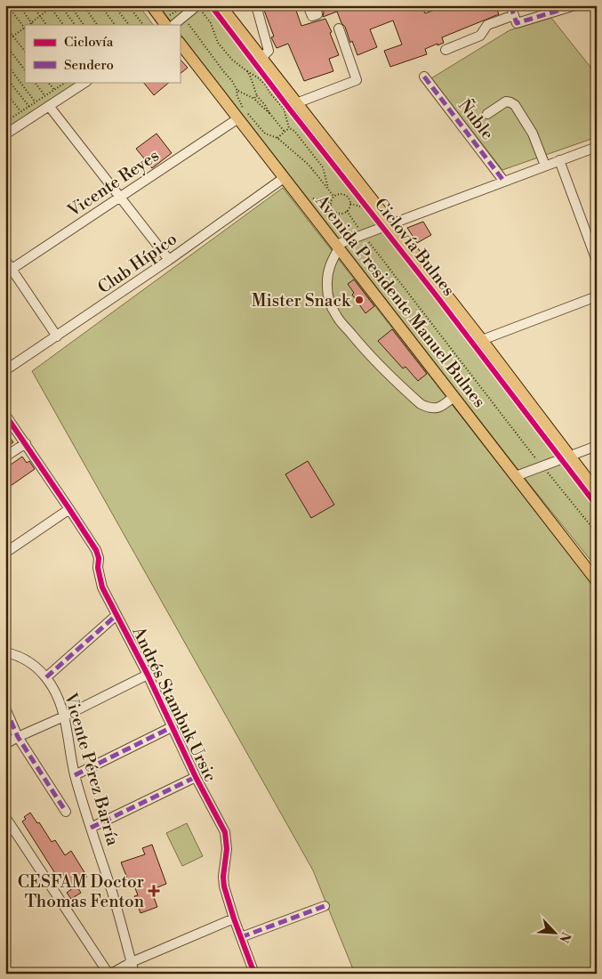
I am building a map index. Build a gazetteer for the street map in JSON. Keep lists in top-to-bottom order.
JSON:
{
  "streets": {
    "main road": ["Avenida Presidente Manuel Bulnes"],
    "street": [
      "Ñuble",
      "Vicente Reyes",
      "Club Hípico",
      "Andrés Stambuk Ursic",
      "Vicente Pérez Barría"
    ],
    "cycle path": ["Ciclovía Bulnes"]
  },
  "crossings": [
    ["Vicente Reyes", "Avenida Presidente Manuel Bulnes"],
    ["Club Hípico", "Avenida Presidente Manuel Bulnes"]
  ],
  "places": {
    "other": ["Mister Snack"],
    "health": ["CESFAM Doctor Thomas Fenton"]
  },
  "legend": ["Ciclovía", "Sendero"],
  "north": "bottom right"
}
